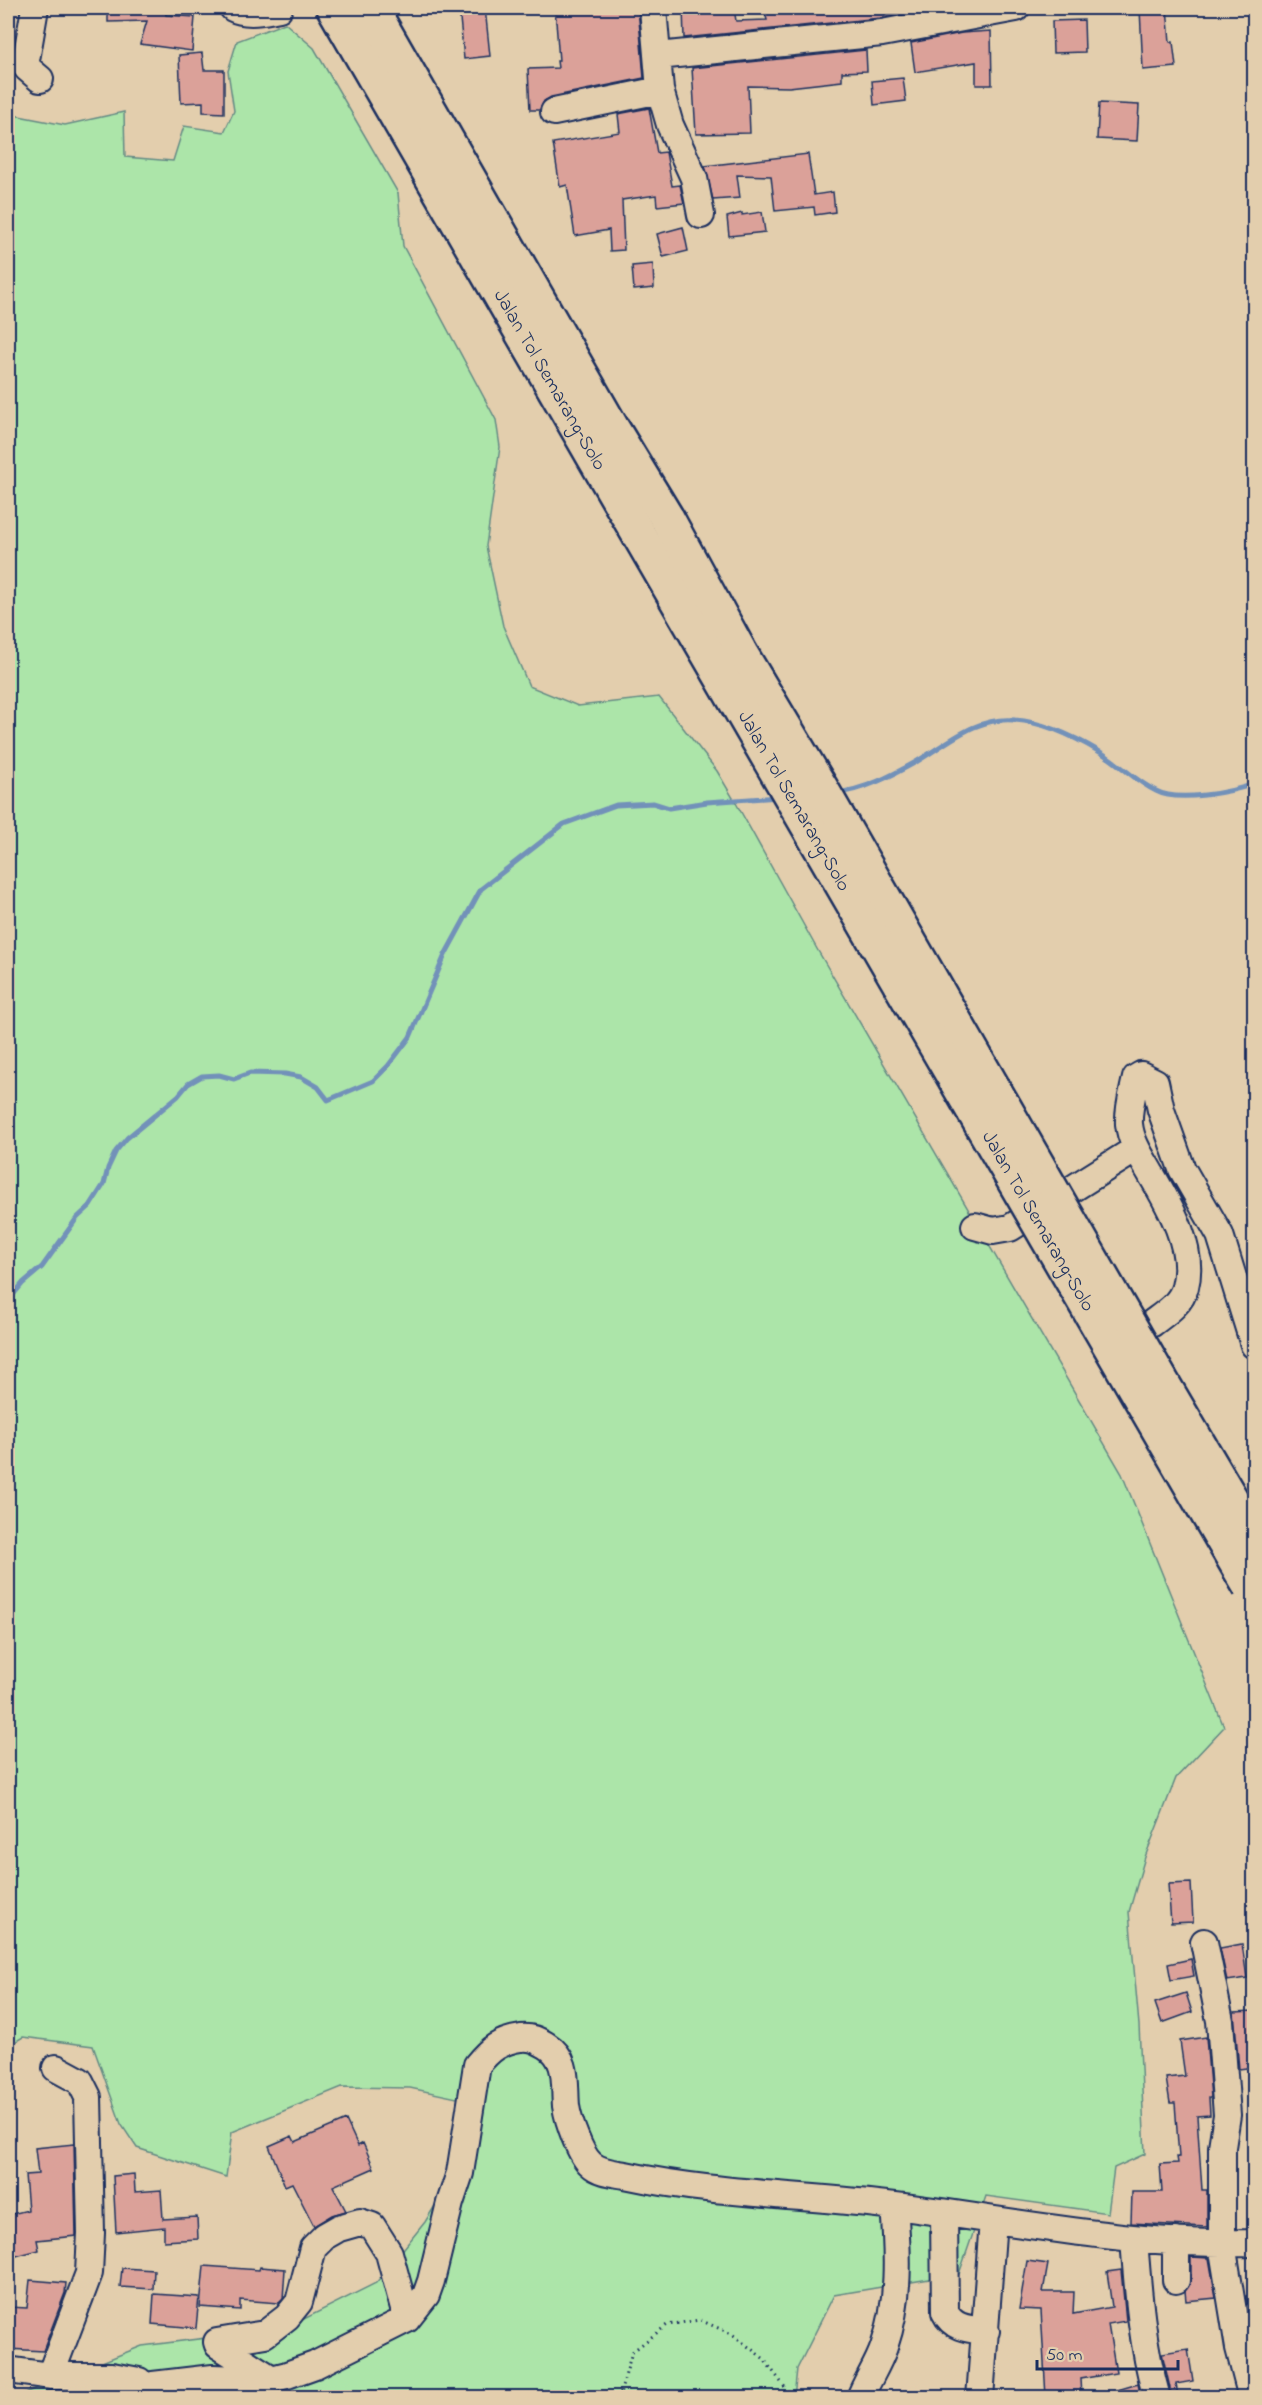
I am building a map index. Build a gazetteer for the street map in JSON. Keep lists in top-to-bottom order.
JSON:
{
  "streets": {
    "highway": ["Jalan Tol Semarang–Solo"]
  },
  "scale_bar": "50 m"
}
